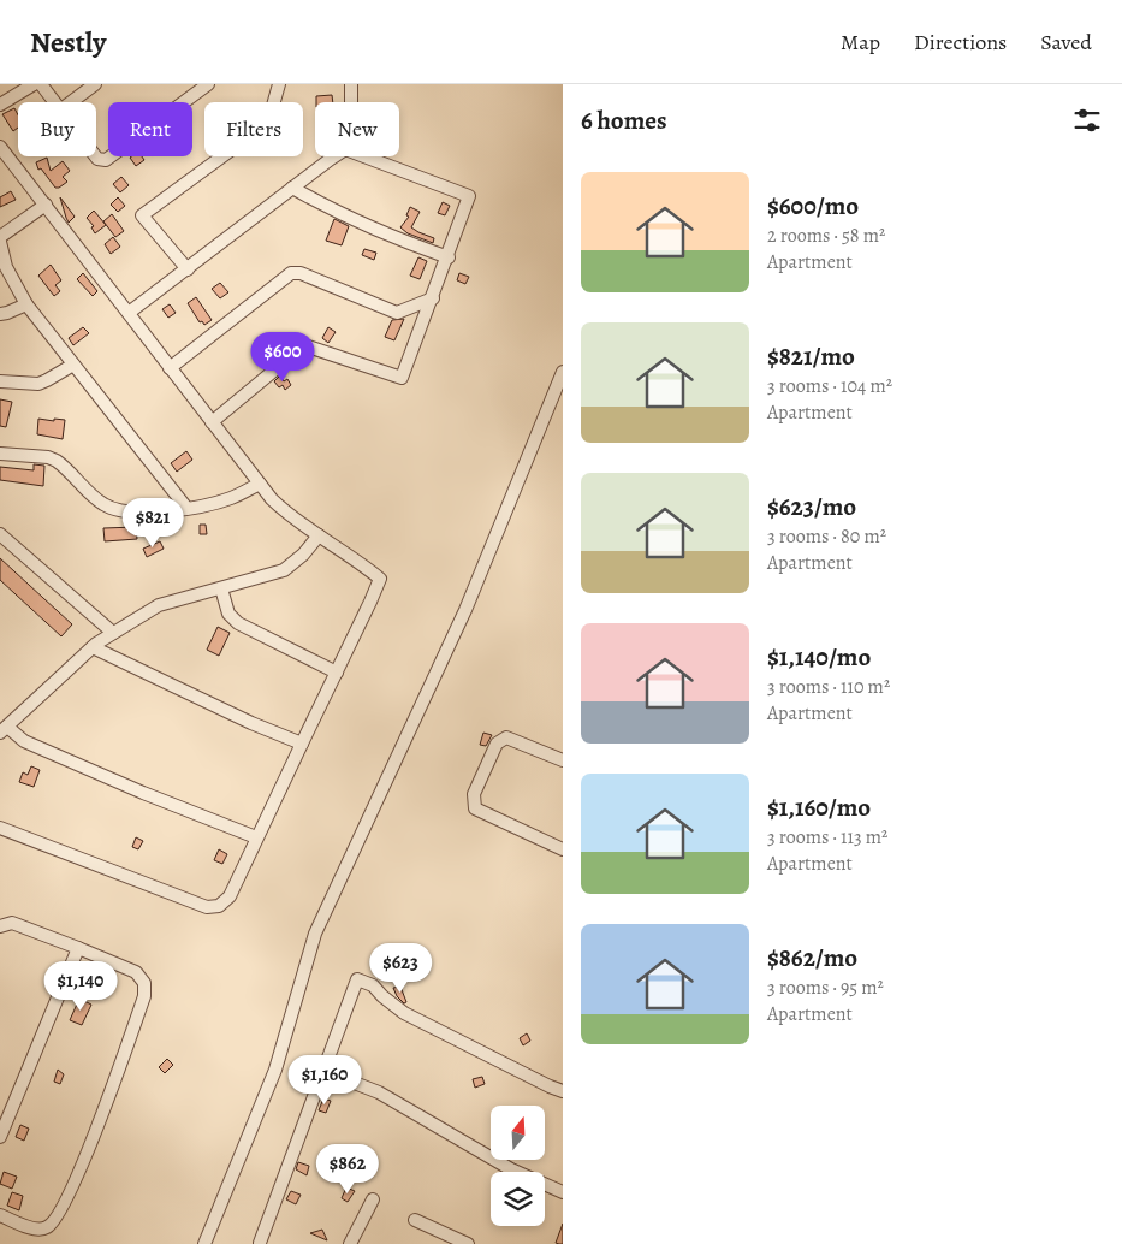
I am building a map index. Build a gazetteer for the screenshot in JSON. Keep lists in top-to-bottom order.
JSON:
{
  "north": "top",
  "page": {
    "header": "Nestly",
    "nav": ["Map", "Directions", "Saved"],
    "heading": "6 homes",
    "chip": [
      "Buy",
      "Rent",
      "Filters",
      "New"
    ],
    "list": [
      {
        "name": "$600/mo",
        "note": "2 rooms · 58 m² · Apartment"
      },
      {
        "name": "$821/mo",
        "note": "3 rooms · 104 m² · Apartment"
      },
      {
        "name": "$623/mo",
        "note": "3 rooms · 80 m² · Apartment"
      },
      {
        "name": "$1,140/mo",
        "note": "3 rooms · 110 m² · Apartment"
      },
      {
        "name": "$1,160/mo",
        "note": "3 rooms · 113 m² · Apartment"
      },
      {
        "name": "$862/mo",
        "note": "3 rooms · 95 m² · Apartment"
      }
    ],
    "price": [
      "$600",
      "$821",
      "$623",
      "$1,140",
      "$1,160",
      "$862"
    ]
  }
}
